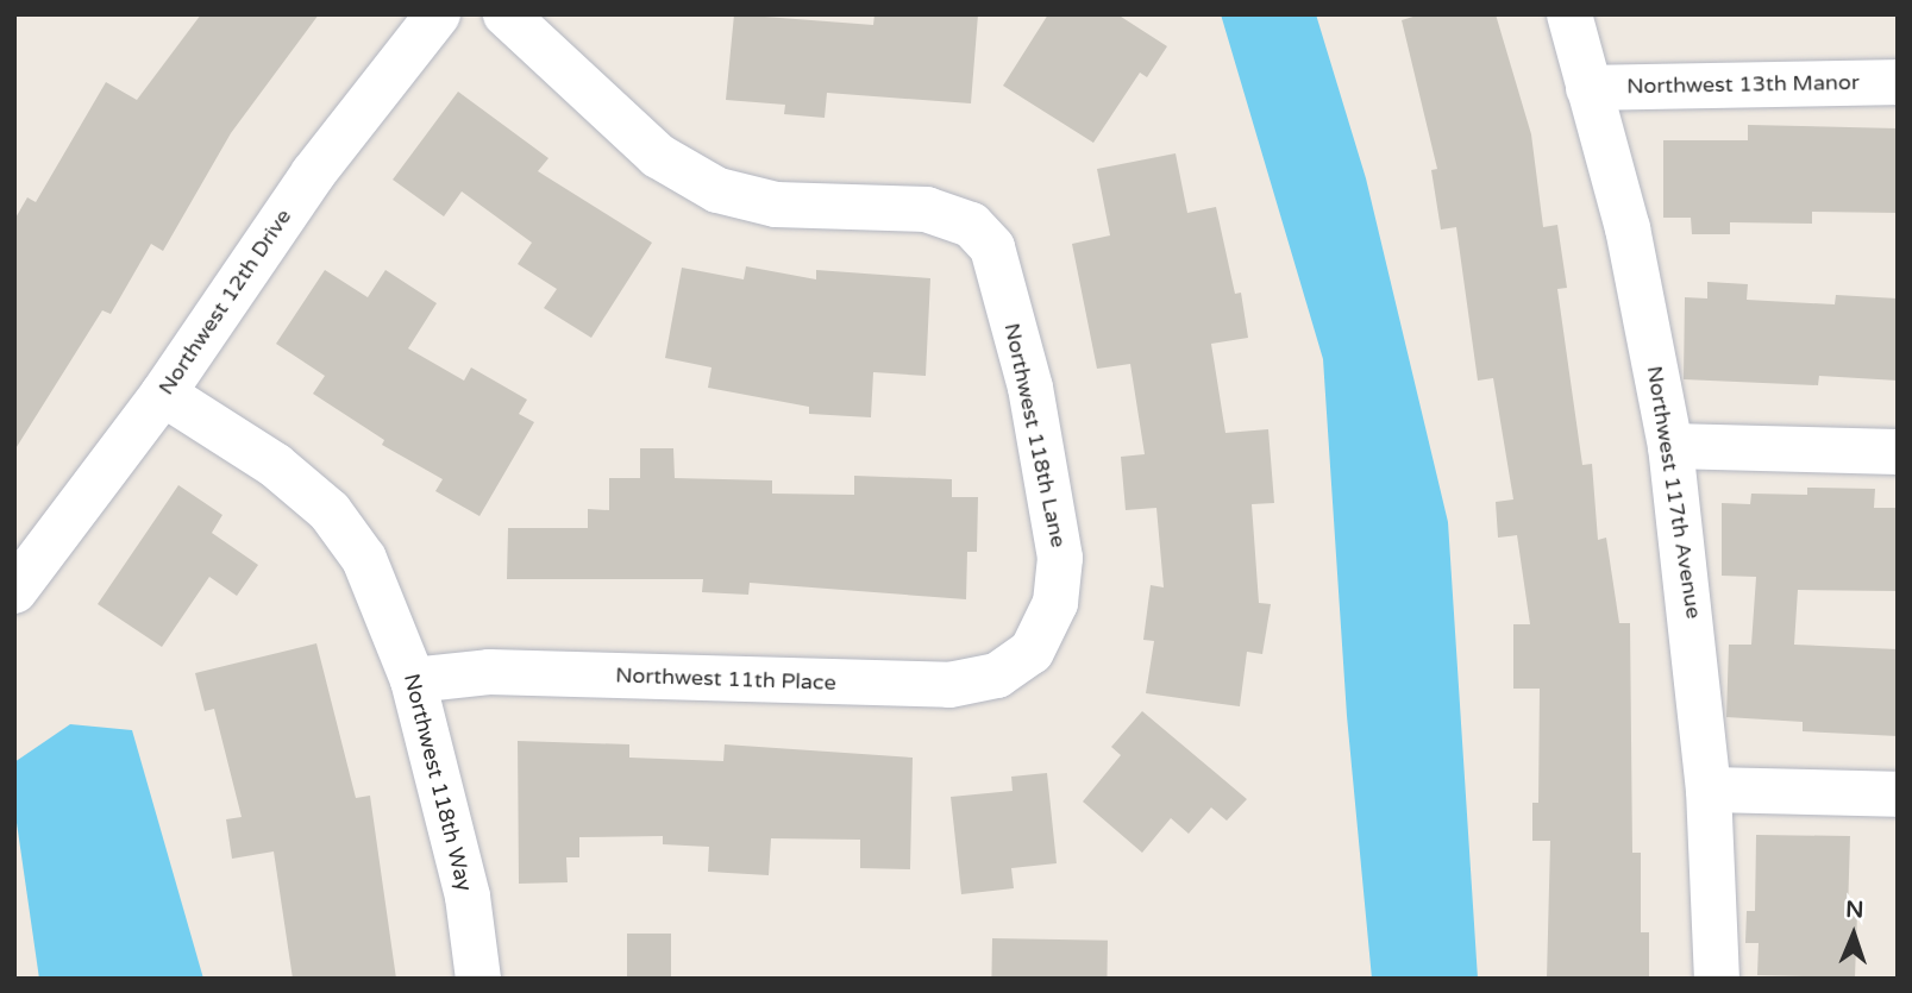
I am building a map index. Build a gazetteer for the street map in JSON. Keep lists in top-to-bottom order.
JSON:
{
  "streets": {
    "street": [
      "Northwest 13th Manor",
      "Northwest 12th Drive",
      "Northwest 118th Lane",
      "Northwest 117th Avenue",
      "Northwest 11th Place",
      "Northwest 118th Way"
    ]
  },
  "crossings": [
    ["Northwest 13th Manor", "Northwest 117th Avenue"],
    ["Northwest 12th Drive", "Northwest 118th Way"],
    ["Northwest 118th Lane", "Northwest 11th Place"],
    ["Northwest 11th Place", "Northwest 118th Way"]
  ],
  "north": "top"
}
